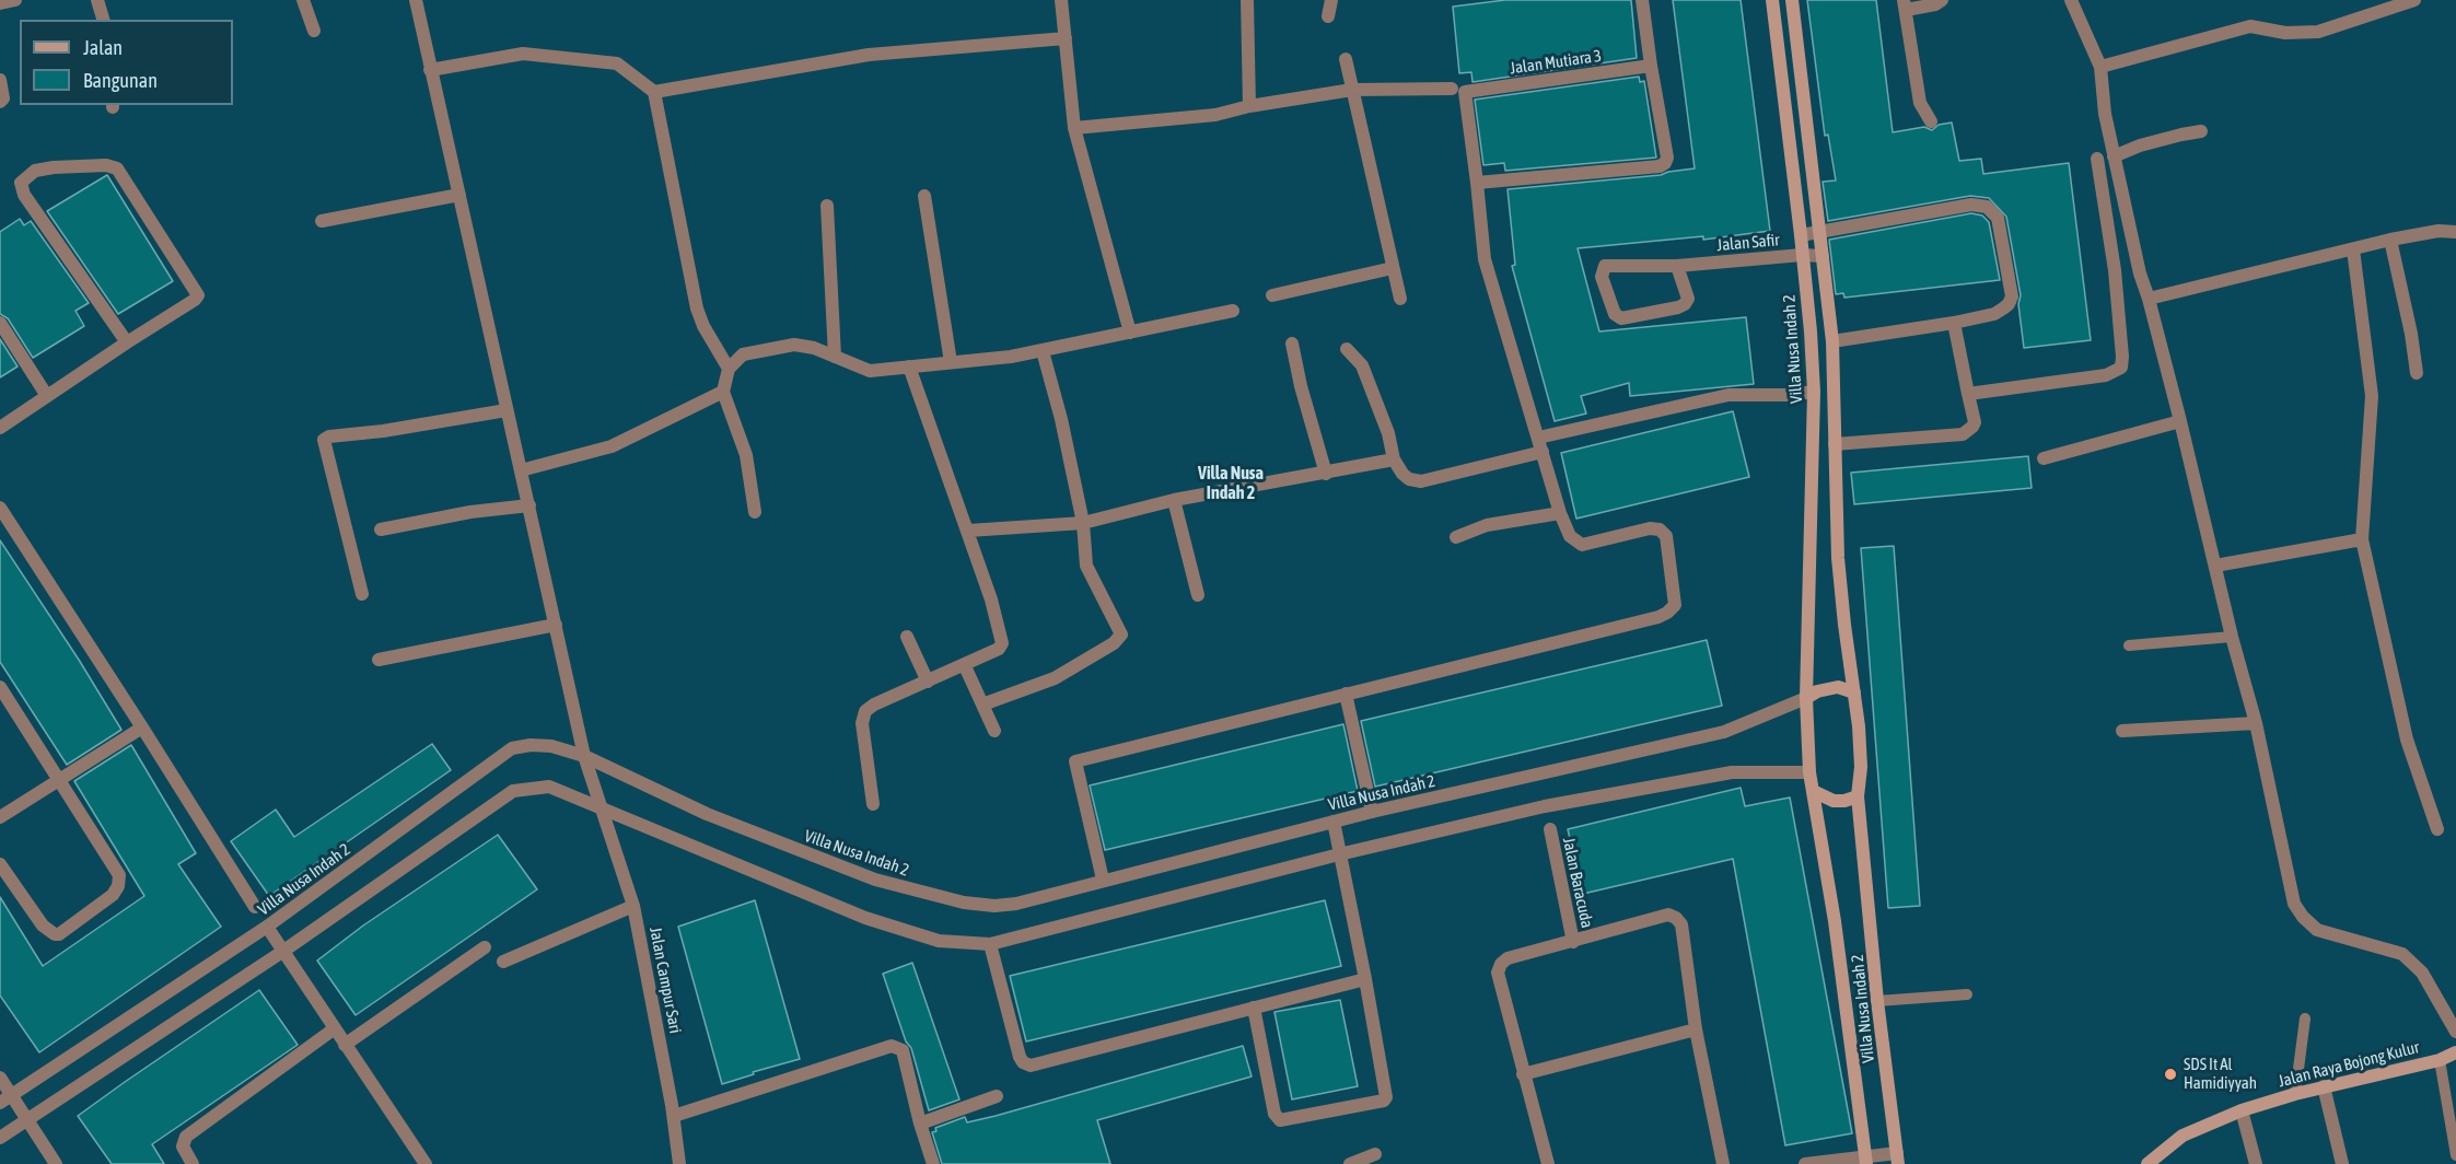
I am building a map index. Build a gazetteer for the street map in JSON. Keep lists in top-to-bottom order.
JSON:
{
  "streets": {
    "main road": ["Villa Nusa Indah 2", "Jalan Raya Bojong Kulur"],
    "street": [
      "Jalan Mutiara 3",
      "Jalan Safir",
      "Jalan Baracuda",
      "Jalan Campur Sari"
    ]
  },
  "crossings": [
    ["Jalan Safir", "Villa Nusa Indah 2"],
    ["Villa Nusa Indah 2", "Jalan Campur Sari"]
  ],
  "districts": ["Villa Nusa Indah 2"],
  "places": ["SDS It Al Hamidiyyah"],
  "legend": ["Jalan", "Bangunan"]
}
